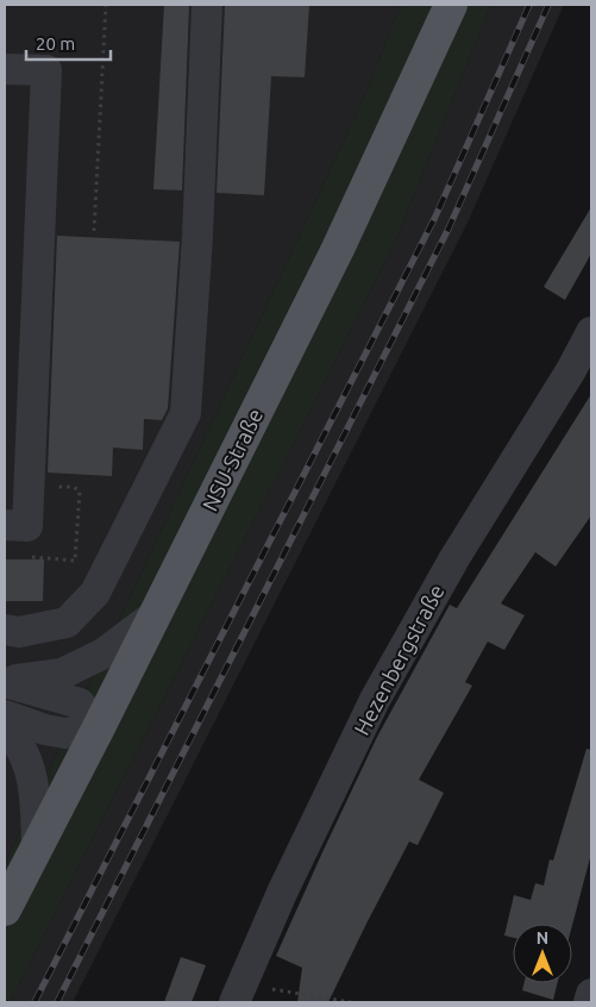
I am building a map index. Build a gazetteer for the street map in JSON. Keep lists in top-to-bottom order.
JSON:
{
  "streets": {
    "main road": ["NSU-Straße"],
    "street": ["Hezenbergstraße"]
  },
  "scale_bar": "20 m",
  "north": "top"
}
